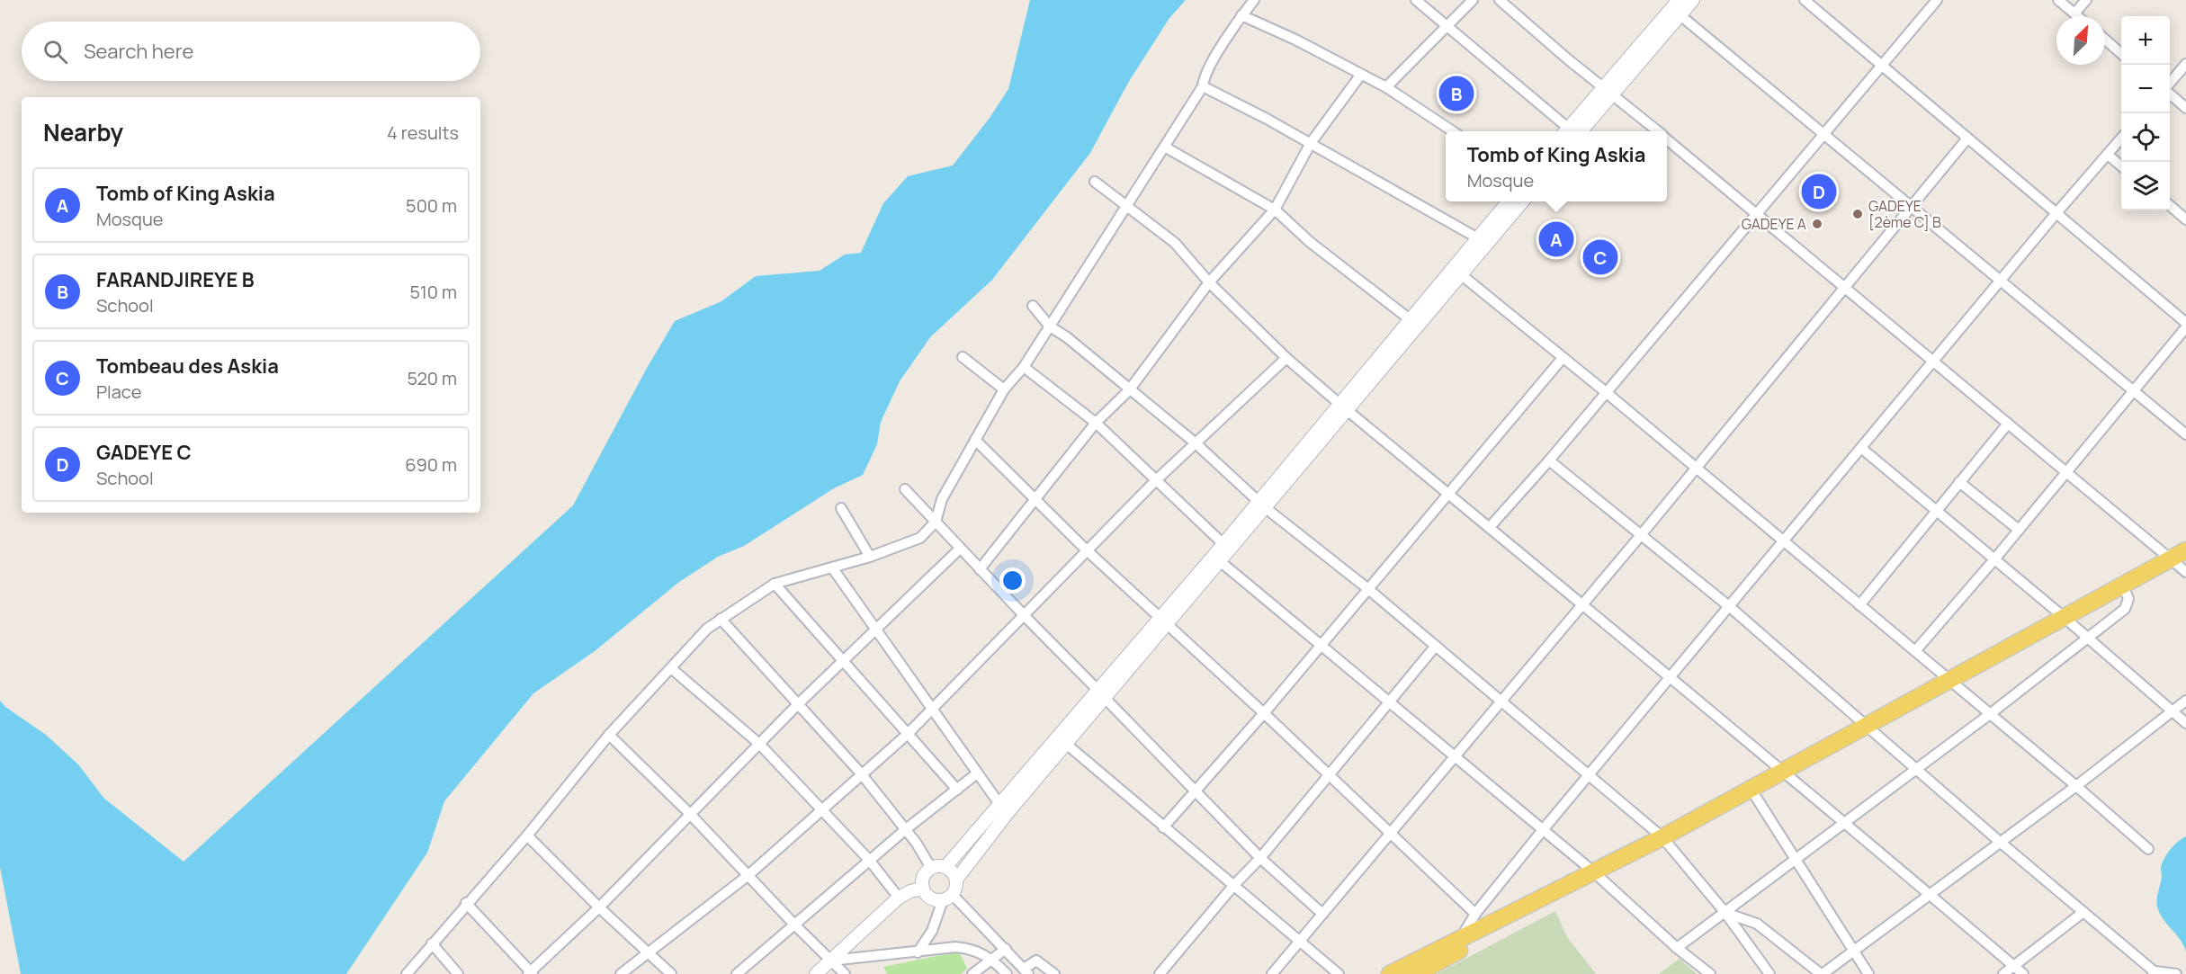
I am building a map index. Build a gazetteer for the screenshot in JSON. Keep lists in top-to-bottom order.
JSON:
{
  "places": ["GADEYE [2ème C] B", "GADEYE A"],
  "north": "top right",
  "page": {
    "map_buttons": ["+", "−"],
    "search": "Search here",
    "pins": [
      "B",
      "D",
      "A",
      "C"
    ],
    "heading": ["Nearby", "4 results"],
    "popup": ["Tomb of King Askia", "Mosque"],
    "list": [
      {
        "mark": "A",
        "name": "Tomb of King Askia",
        "note": "Mosque",
        "value": "500 m"
      },
      {
        "mark": "B",
        "name": "FARANDJIREYE B",
        "note": "School",
        "value": "510 m"
      },
      {
        "mark": "C",
        "name": "Tombeau des Askia",
        "note": "Place",
        "value": "520 m"
      },
      {
        "mark": "D",
        "name": "GADEYE C",
        "note": "School",
        "value": "690 m"
      }
    ]
  }
}
